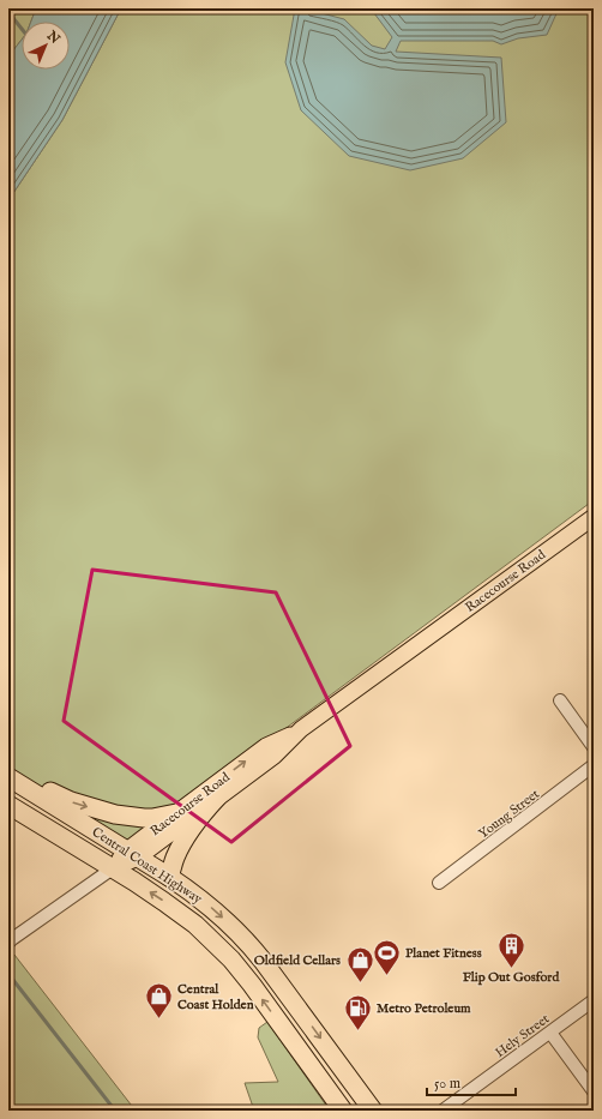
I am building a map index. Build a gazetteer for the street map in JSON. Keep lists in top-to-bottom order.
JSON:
{
  "streets": {
    "highway": ["Central Coast Highway"],
    "main road": ["Racecourse Road"],
    "street": ["Young Street", "Hely Street"]
  },
  "crossings": [
    ["Racecourse Road", "Central Coast Highway"]
  ],
  "places": {
    "building": ["Flip Out Gosford"],
    "sports": ["Planet Fitness"],
    "shop": ["Oldfield Cellars", "Central Coast Holden"],
    "fuel station": ["Metro Petroleum"]
  },
  "scale_bar": "50 m",
  "north": "top right"
}
